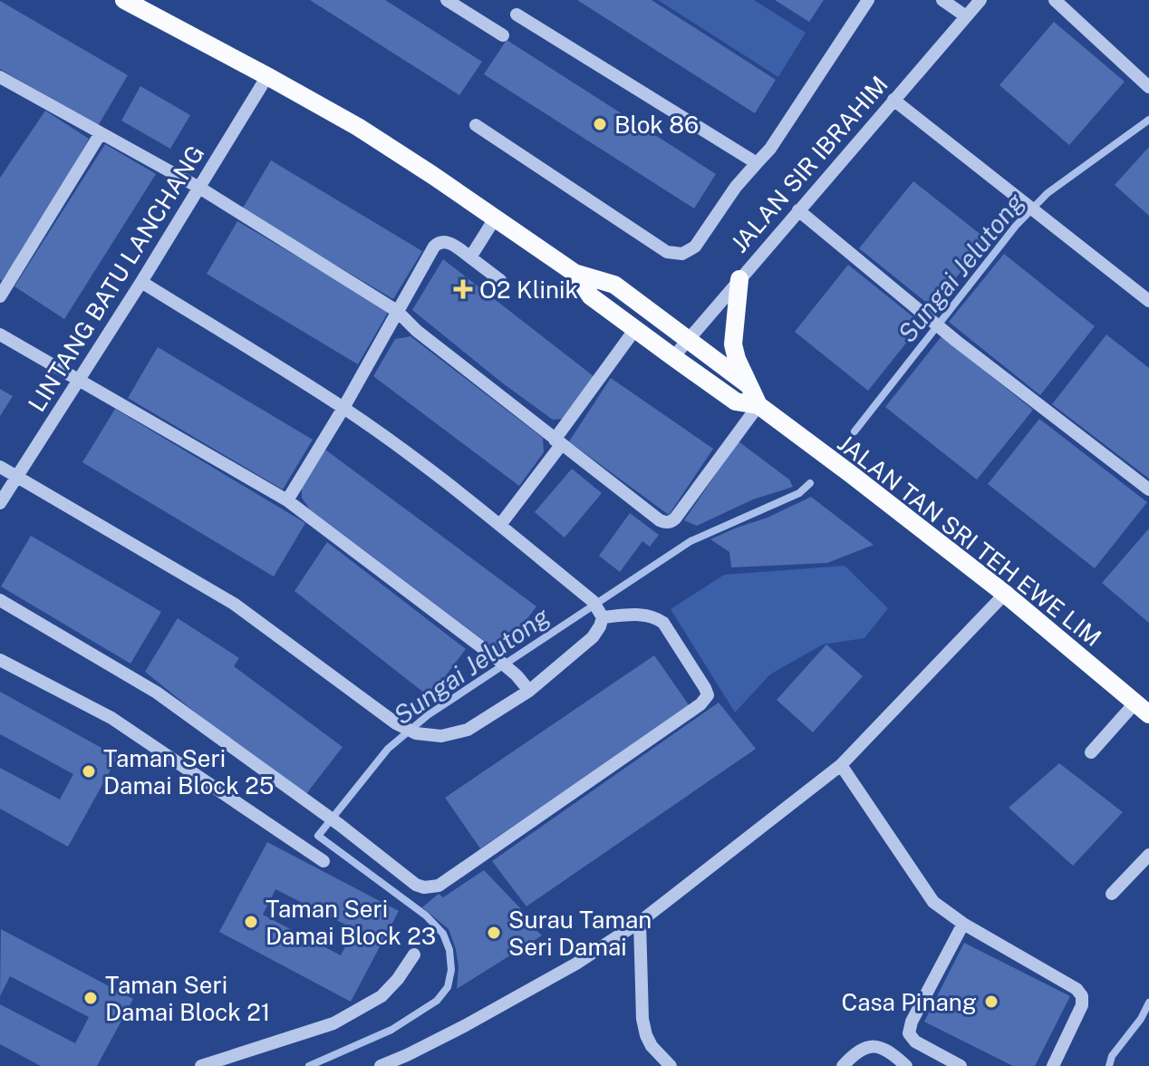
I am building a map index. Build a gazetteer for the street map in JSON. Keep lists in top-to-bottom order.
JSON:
{
  "streets": {
    "main road": ["JALAN TAN SRI TEH EWE LIM"],
    "street": ["JALAN SIR IBRAHIM", "LINTANG BATU LANCHANG"]
  },
  "crossings": [
    ["JALAN SIR IBRAHIM", "JALAN TAN SRI TEH EWE LIM"],
    ["LINTANG BATU LANCHANG", "JALAN TAN SRI TEH EWE LIM"]
  ],
  "water": ["Sungai Jelutong"],
  "places": {
    "other": [
      "Blok 86",
      "Taman Seri Damai Block 25",
      "Taman Seri Damai Block 23",
      "Surau Taman Seri Damai",
      "Taman Seri Damai Block 21",
      "Casa Pinang"
    ],
    "health": ["O2 Klinik"]
  }
}
